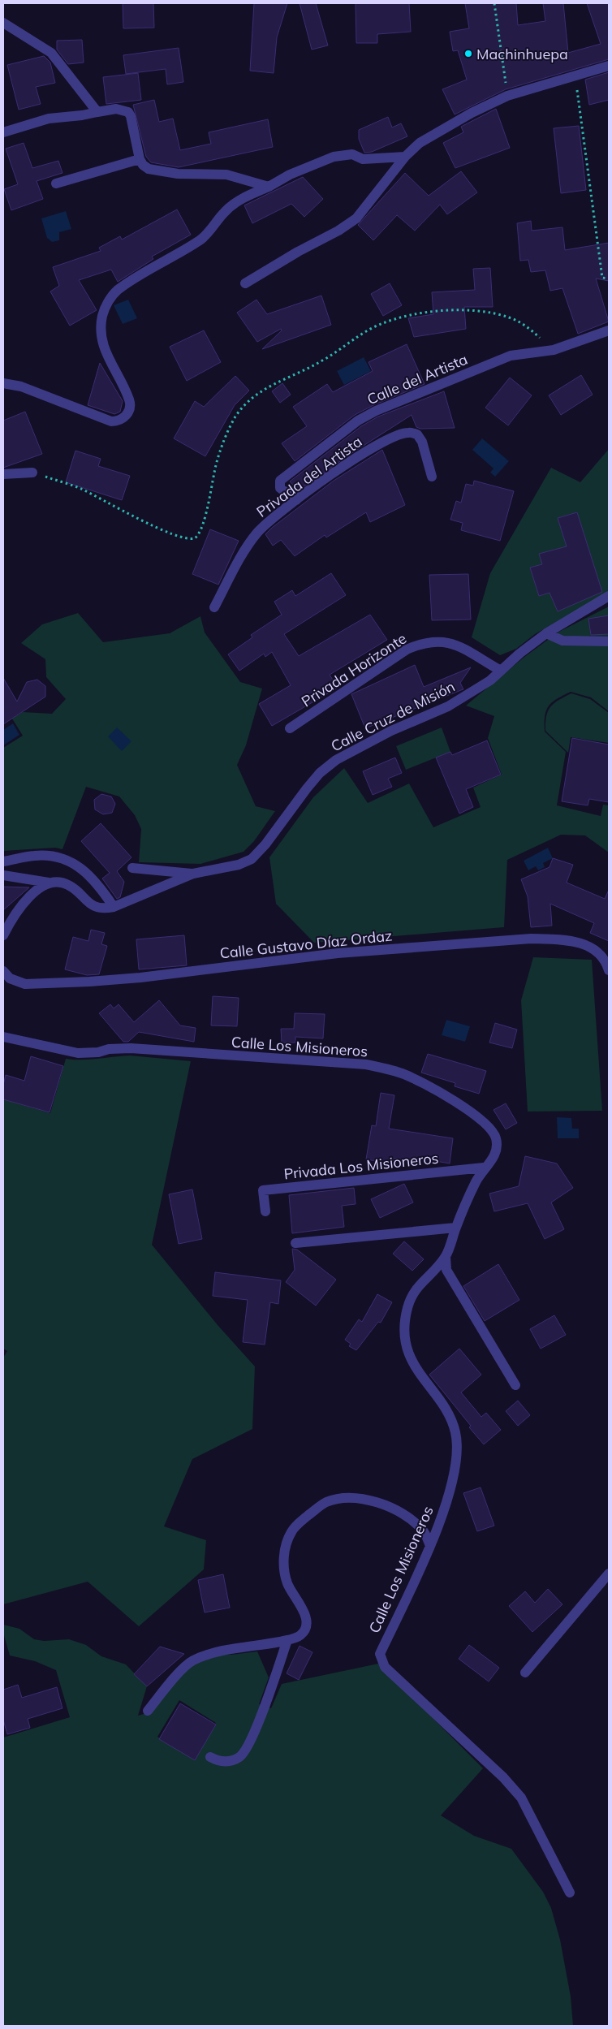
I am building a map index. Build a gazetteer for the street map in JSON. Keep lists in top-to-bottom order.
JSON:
{
  "streets": {
    "street": [
      "Calle del Artista",
      "Privada del Artista",
      "Privada Horizonte",
      "Calle Cruz de Misión",
      "Calle Gustavo Díaz Ordaz",
      "Calle Los Misioneros",
      "Privada Los Misioneros"
    ]
  },
  "crossings": [
    ["Calle del Artista", "Privada del Artista"],
    ["Privada Horizonte", "Calle Cruz de Misión"],
    ["Calle Los Misioneros", "Privada Los Misioneros"]
  ],
  "places": ["Machinhuepa"]
}
